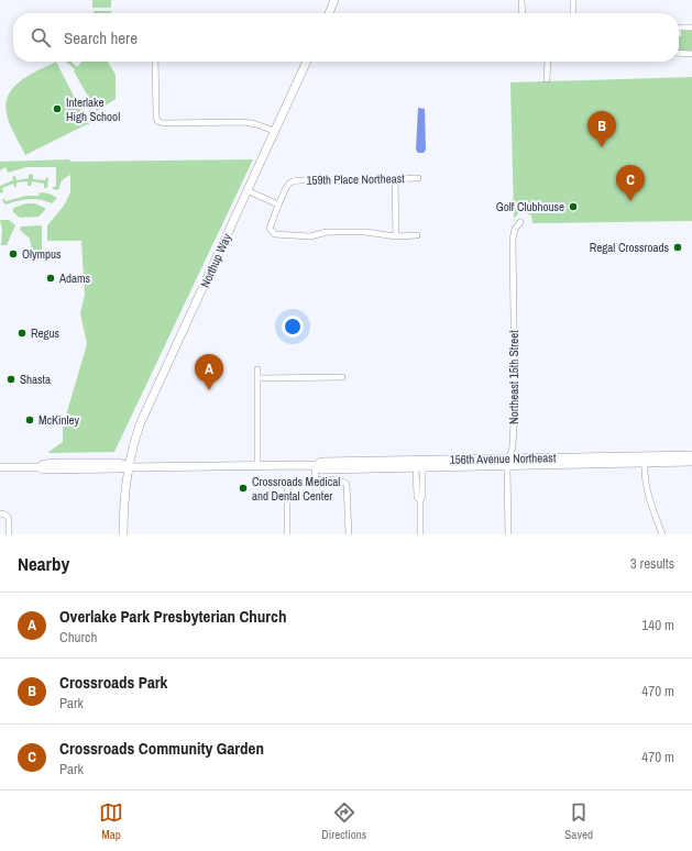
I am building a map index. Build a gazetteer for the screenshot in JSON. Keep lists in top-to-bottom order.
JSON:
{
  "streets": {
    "main road": ["Northup Way", "156th Avenue Northeast"],
    "street": ["159th Place Northeast", "Northeast 15th Street"]
  },
  "crossings": [
    ["Northup Way", "156th Avenue Northeast"],
    ["Northeast 15th Street", "156th Avenue Northeast"]
  ],
  "places": [
    "Interlake High School",
    "Golf Clubhouse",
    "Regal Crossroads",
    "Olympus",
    "Adams",
    "Regus",
    "Shasta",
    "McKinley",
    "Crossroads Medical and Dental Center"
  ],
  "page": {
    "search": "Search here",
    "pins": ["B", "C", "A"],
    "heading": ["Nearby", "3 results"],
    "list": [
      {
        "mark": "A",
        "name": "Overlake Park Presbyterian Church",
        "note": "Church",
        "value": "140 m"
      },
      {
        "mark": "B",
        "name": "Crossroads Park",
        "note": "Park",
        "value": "470 m"
      },
      {
        "mark": "C",
        "name": "Crossroads Community Garden",
        "note": "Park",
        "value": "470 m"
      }
    ],
    "nav": ["Map", "Directions", "Saved"]
  }
}
